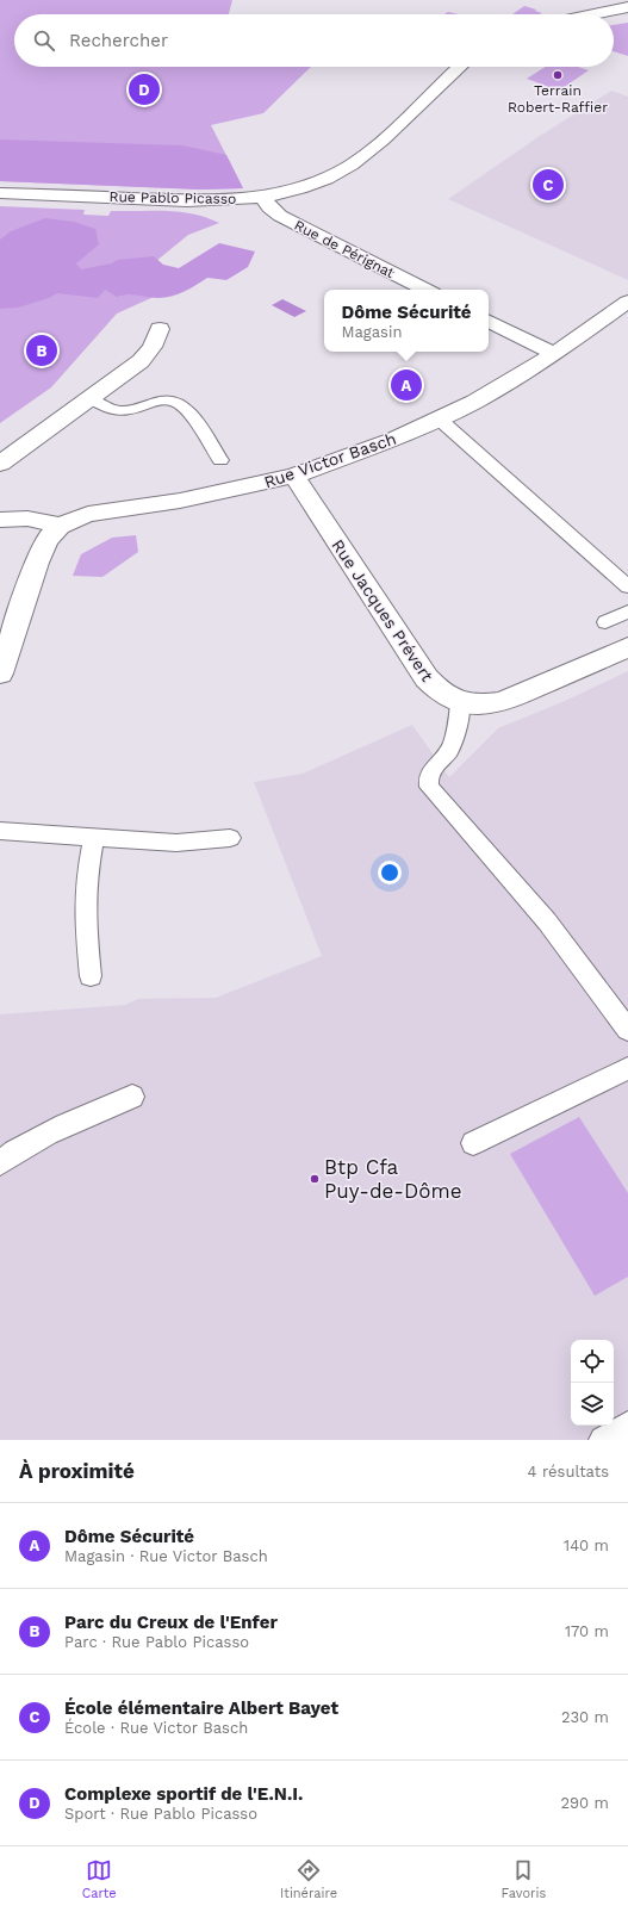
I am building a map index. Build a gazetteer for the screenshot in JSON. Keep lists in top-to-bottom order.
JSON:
{
  "streets": {
    "street": [
      "Rue Pablo Picasso",
      "Rue de Pérignat",
      "Rue Victor Basch",
      "Rue Jacques Prévert"
    ]
  },
  "crossings": [
    ["Rue Pablo Picasso", "Rue de Pérignat"],
    ["Rue Victor Basch", "Rue Jacques Prévert"]
  ],
  "places": ["Terrain Robert-Raffier", "Btp Cfa Puy-de-Dôme"],
  "page": {
    "search": "Rechercher",
    "pins": [
      "D",
      "C",
      "B",
      "A"
    ],
    "popup": ["Dôme Sécurité", "Magasin"],
    "heading": ["À proximité", "4 résultats"],
    "list": [
      {
        "mark": "A",
        "name": "Dôme Sécurité",
        "note": "Magasin · Rue Victor Basch",
        "value": "140 m"
      },
      {
        "mark": "B",
        "name": "Parc du Creux de l'Enfer",
        "note": "Parc · Rue Pablo Picasso",
        "value": "170 m"
      },
      {
        "mark": "C",
        "name": "École élémentaire Albert Bayet",
        "note": "École · Rue Victor Basch",
        "value": "230 m"
      },
      {
        "mark": "D",
        "name": "Complexe sportif de l'E.N.I.",
        "note": "Sport · Rue Pablo Picasso",
        "value": "290 m"
      }
    ],
    "nav": ["Carte", "Itinéraire", "Favoris"]
  }
}
